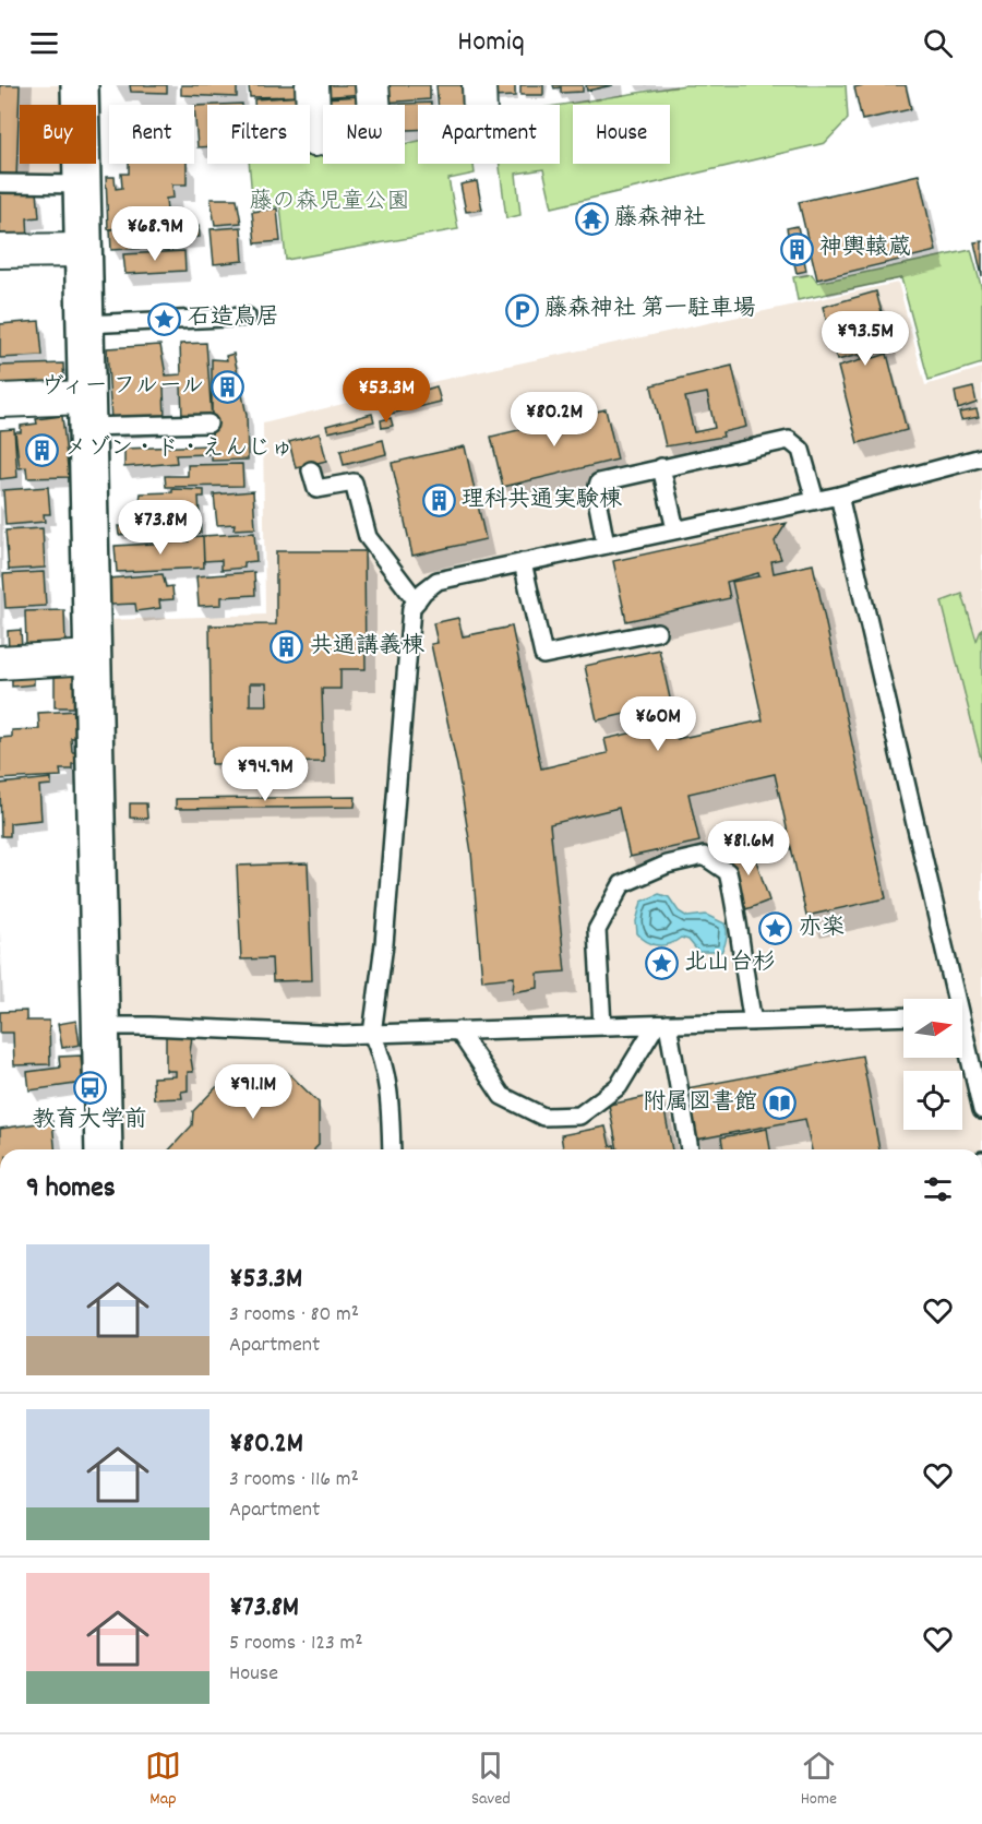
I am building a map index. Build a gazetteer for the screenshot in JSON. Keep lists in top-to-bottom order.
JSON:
{
  "parks": ["藤の森児童公園"],
  "places": {
    "temple": ["藤森神社"],
    "building": [
      "神輿轅蔵",
      "ヴィー フルール",
      "メゾン・ド・えんじゅ",
      "理科共通実験棟",
      "共通講義棟"
    ],
    "parking": ["藤森神社 第一駐車場"],
    "place": ["石造鳥居", "亦楽", "北山台杉"],
    "bus stop": ["教育大学前"],
    "library": ["附属図書館"]
  },
  "north": "right",
  "page": {
    "header": "Homiq",
    "chip": [
      "Buy",
      "Rent",
      "Filters",
      "New",
      "Apartment",
      "House"
    ],
    "price": [
      "¥68.9M",
      "¥93.5M",
      "¥53.3M",
      "¥80.2M",
      "¥73.8M",
      "¥60M",
      "¥94.9M",
      "¥81.6M",
      "¥91.1M"
    ],
    "heading": "9 homes",
    "list": [
      {
        "name": "¥53.3M",
        "note": "3 rooms · 80 m² · Apartment"
      },
      {
        "name": "¥80.2M",
        "note": "3 rooms · 116 m² · Apartment"
      },
      {
        "name": "¥73.8M",
        "note": "5 rooms · 123 m² · House"
      }
    ],
    "tabs": ["Map", "Saved", "Home"]
  }
}
